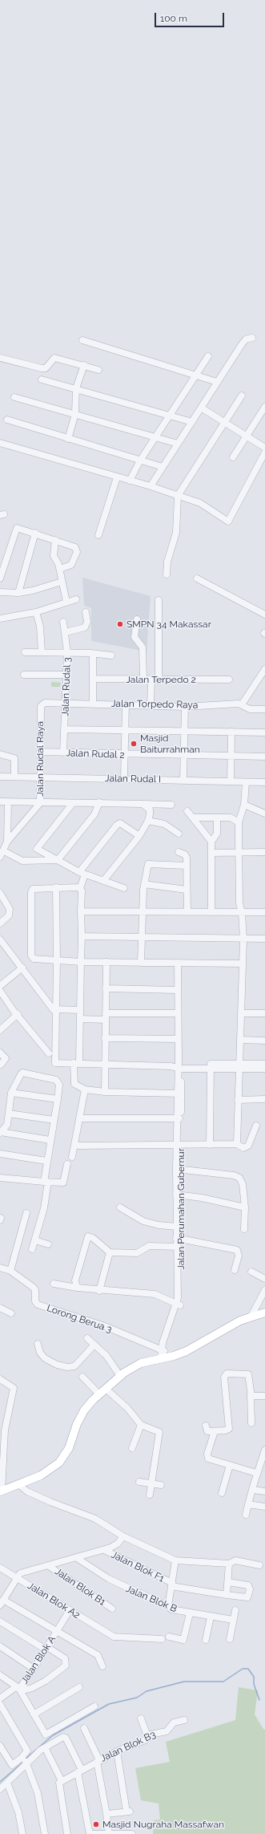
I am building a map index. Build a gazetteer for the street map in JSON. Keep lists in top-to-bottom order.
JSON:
{
  "streets": {
    "street": [
      "Jalan Terpedo 2",
      "Jalan Rudal 3",
      "Jalan Torpedo Raya",
      "Jalan Rudal 2",
      "Jalan Rudal Raya",
      "Jalan Rudal I",
      "Jalan Perumahan Gubernur",
      "Lorong Berua 3",
      "Jalan Blok F1",
      "Jalan Blok B1",
      "Jalan Blok B",
      "Jalan Blok A2",
      "Jalan Blok A",
      "Jalan Blok B3"
    ]
  },
  "crossings": [
    ["Jalan Rudal 3", "Jalan Torpedo Raya"],
    ["Jalan Rudal 3", "Jalan Rudal 2"],
    ["Jalan Torpedo Raya", "Jalan Rudal Raya"],
    ["Jalan Rudal 2", "Jalan Rudal Raya"],
    ["Jalan Rudal Raya", "Jalan Rudal I"],
    ["Jalan Perumahan Gubernur", "Lorong Berua 3"],
    ["Jalan Blok F1", "Jalan Blok B1"],
    ["Jalan Blok B1", "Jalan Blok B"],
    ["Jalan Blok B1", "Jalan Blok A2"],
    ["Jalan Blok A2", "Jalan Blok A"]
  ],
  "places": ["SMPN 34 Makassar", "Masjid Baiturrahman", "Masjid Nugraha Massafwan"],
  "scale_bar": "100 m"
}
